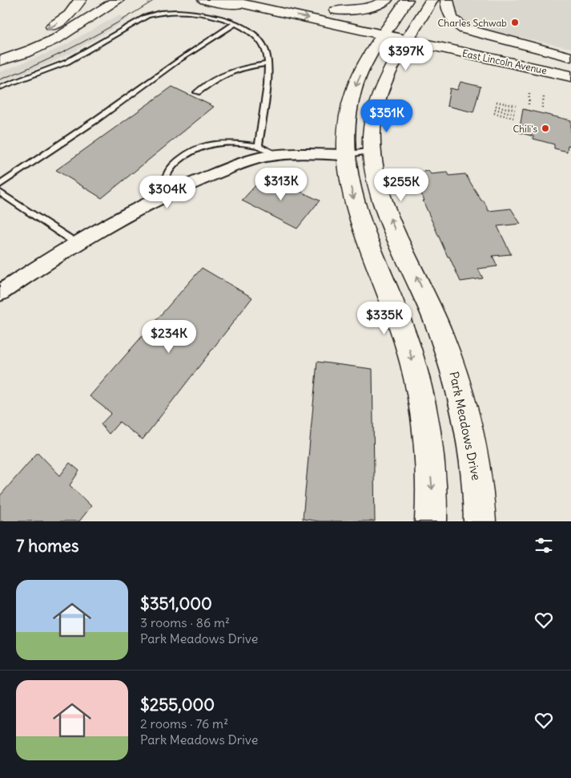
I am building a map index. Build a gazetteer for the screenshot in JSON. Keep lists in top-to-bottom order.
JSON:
{
  "streets": {
    "main road": ["East Lincoln Avenue", "Park Meadows Drive"]
  },
  "crossings": [
    ["East Lincoln Avenue", "Park Meadows Drive"]
  ],
  "places": ["Charles Schwab", "Chili's"],
  "page": {
    "price": [
      "$397K",
      "$351K",
      "$313K",
      "$255K",
      "$304K",
      "$335K",
      "$234K"
    ],
    "heading": "7 homes",
    "list": [
      {
        "name": "$351,000",
        "note": "3 rooms · 86 m² · Park Meadows Drive"
      },
      {
        "name": "$255,000",
        "note": "2 rooms · 76 m² · Park Meadows Drive"
      }
    ]
  }
}
